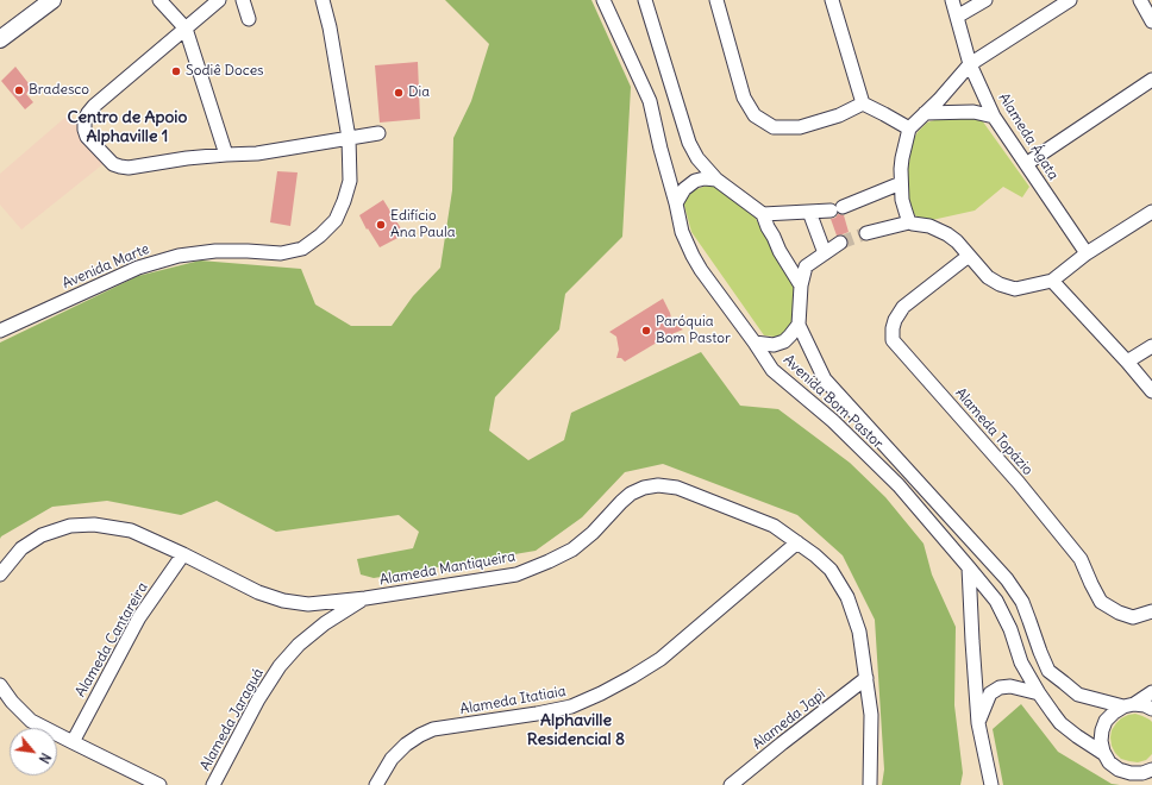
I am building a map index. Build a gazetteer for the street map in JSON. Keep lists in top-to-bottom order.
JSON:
{
  "streets": {
    "street": [
      "Alameda Ágata",
      "Avenida Marte",
      "Avenida Bom Pastor",
      "Alameda Topázio",
      "Alameda Mantiqueira",
      "Alameda Cantareira",
      "Alameda Itatiaia",
      "Alameda Jaraguá",
      "Alameda Japi"
    ]
  },
  "crossings": [
    ["Alameda Mantiqueira", "Alameda Cantareira"],
    ["Alameda Mantiqueira", "Alameda Itatiaia"],
    ["Alameda Mantiqueira", "Alameda Jaraguá"],
    ["Alameda Mantiqueira", "Alameda Japi"]
  ],
  "districts": ["Centro de Apoio Alphaville 1", "Alphaville Residencial 8"],
  "places": [
    "Sodiê Doces",
    "Bradesco",
    "Dia",
    "Edifício Ana Paula",
    "Paróquia Bom Pastor"
  ],
  "north": "bottom right"
}
